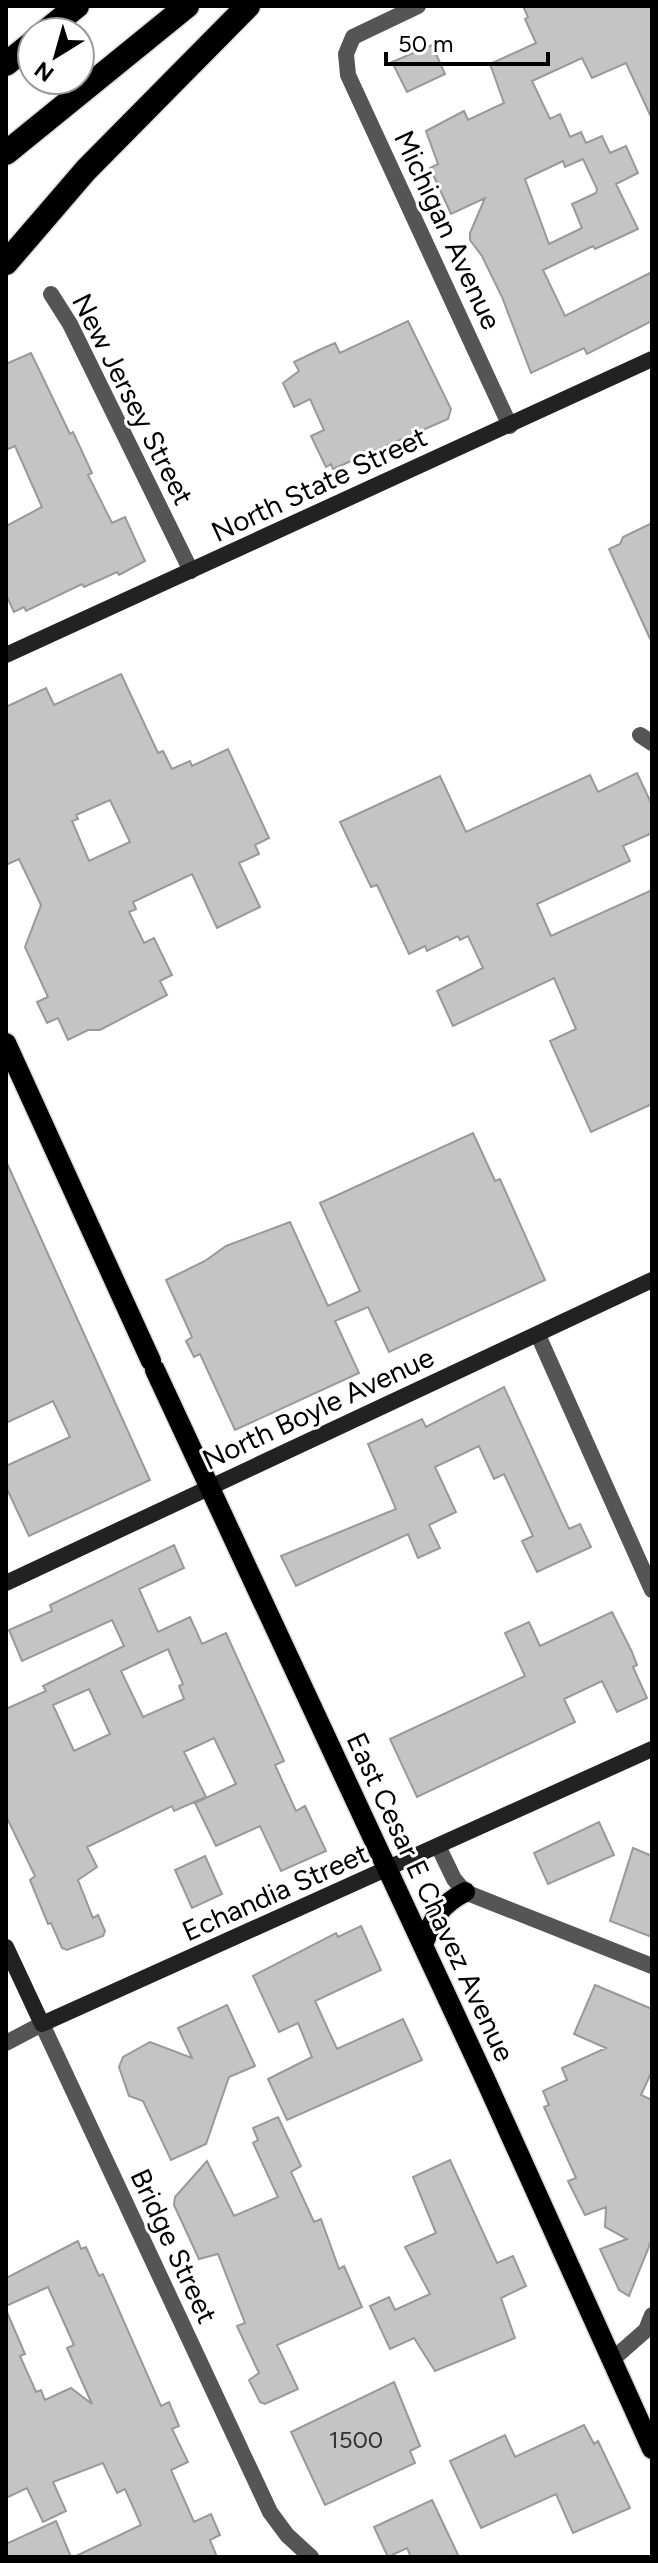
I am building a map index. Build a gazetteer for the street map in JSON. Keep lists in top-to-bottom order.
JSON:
{
  "streets": {
    "main road": ["East Cesar E Chavez Avenue"],
    "street": [
      "Michigan Avenue",
      "New Jersey Street",
      "North State Street",
      "North Boyle Avenue",
      "Echandia Street",
      "Bridge Street"
    ]
  },
  "crossings": [
    ["Michigan Avenue", "North State Street"],
    ["New Jersey Street", "North State Street"],
    ["North Boyle Avenue", "East Cesar E Chavez Avenue"],
    ["Echandia Street", "East Cesar E Chavez Avenue"],
    ["Echandia Street", "Bridge Street"]
  ],
  "house_numbers": ["1500"],
  "scale_bar": "50 m",
  "north": "bottom left"
}
